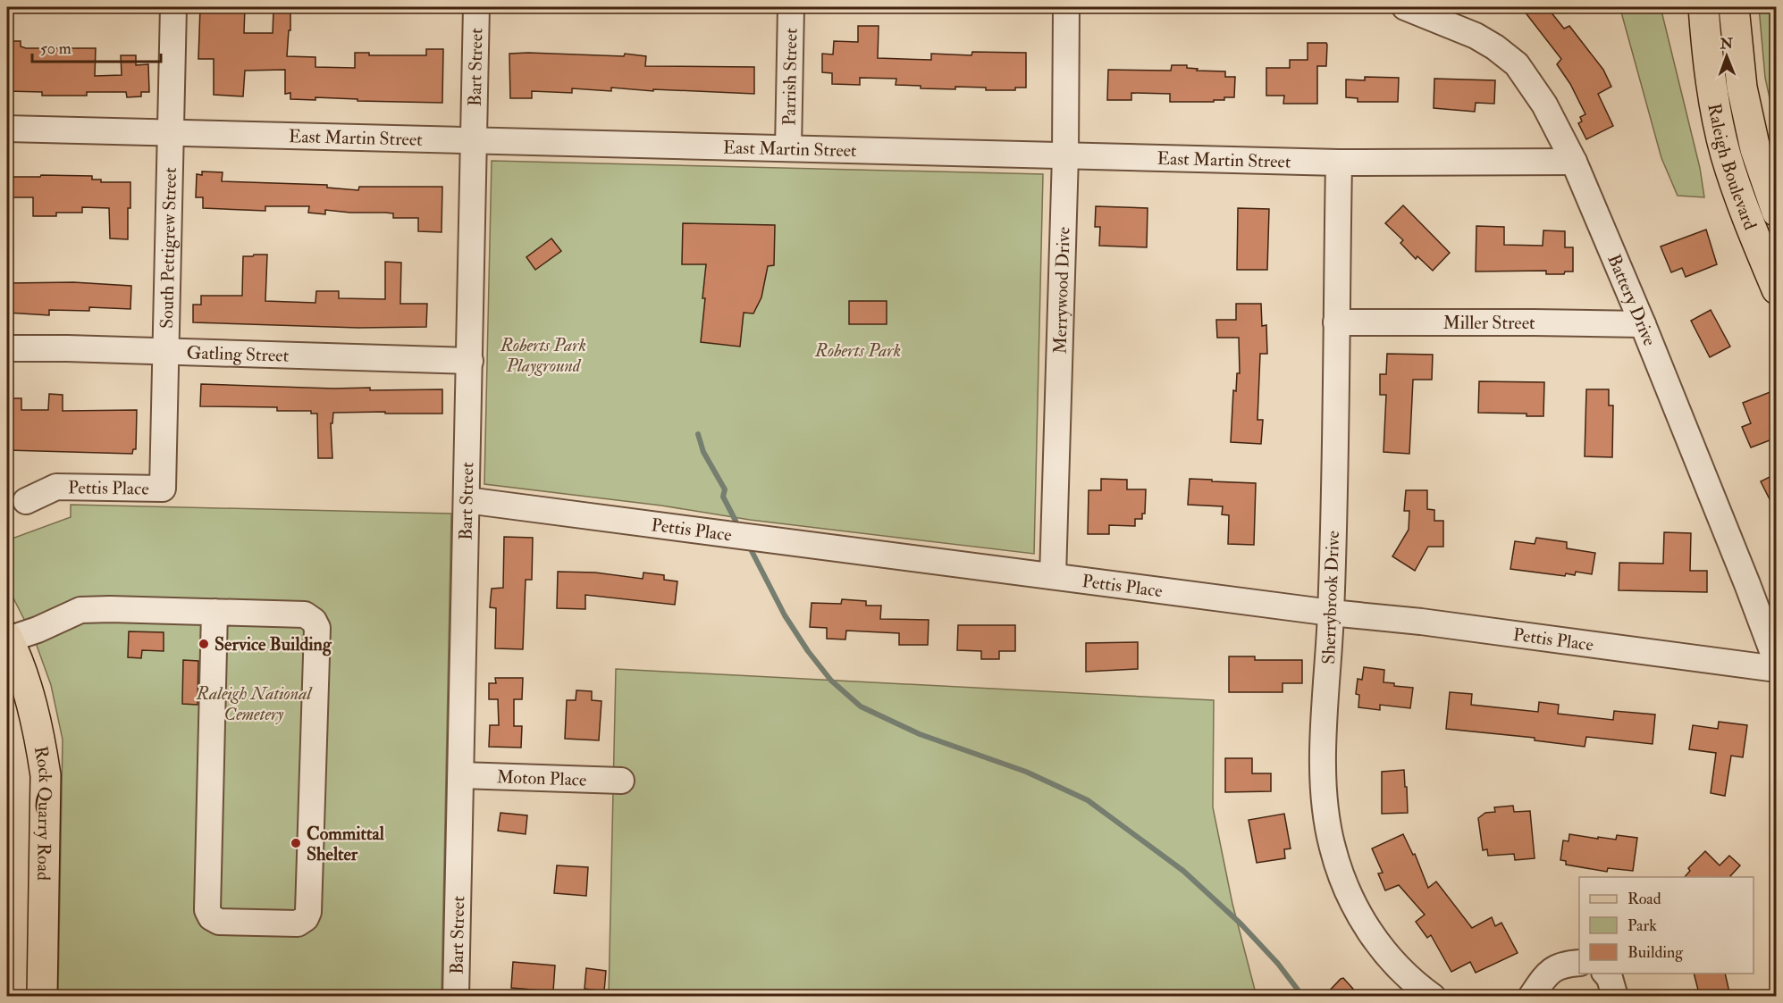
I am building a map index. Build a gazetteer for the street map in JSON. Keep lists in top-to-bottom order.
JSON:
{
  "streets": {
    "main road": ["Raleigh Boulevard", "Rock Quarry Road"],
    "street": [
      "Bart Street",
      "Parrish Street",
      "East Martin Street",
      "South Pettigrew Street",
      "Merrywood Drive",
      "Battery Drive",
      "Miller Street",
      "Gatling Street",
      "Pettis Place",
      "Sherrybrook Drive",
      "Moton Place"
    ]
  },
  "crossings": [
    ["Bart Street", "East Martin Street"],
    ["Bart Street", "Gatling Street"],
    ["Bart Street", "Pettis Place"],
    ["Bart Street", "Moton Place"],
    ["Parrish Street", "East Martin Street"],
    ["East Martin Street", "South Pettigrew Street"],
    ["East Martin Street", "Merrywood Drive"],
    ["East Martin Street", "Battery Drive"],
    ["East Martin Street", "Sherrybrook Drive"],
    ["South Pettigrew Street", "Gatling Street"],
    ["South Pettigrew Street", "Pettis Place"],
    ["Merrywood Drive", "Pettis Place"],
    ["Battery Drive", "Miller Street"],
    ["Miller Street", "Sherrybrook Drive"],
    ["Pettis Place", "Sherrybrook Drive"]
  ],
  "parks": ["Roberts Park Playground", "Roberts Park", "Raleigh National Cemetery"],
  "places": ["Service Building", "Committal Shelter"],
  "legend": ["Road", "Park", "Building"],
  "scale_bar": "50 m",
  "north": "top"
}
